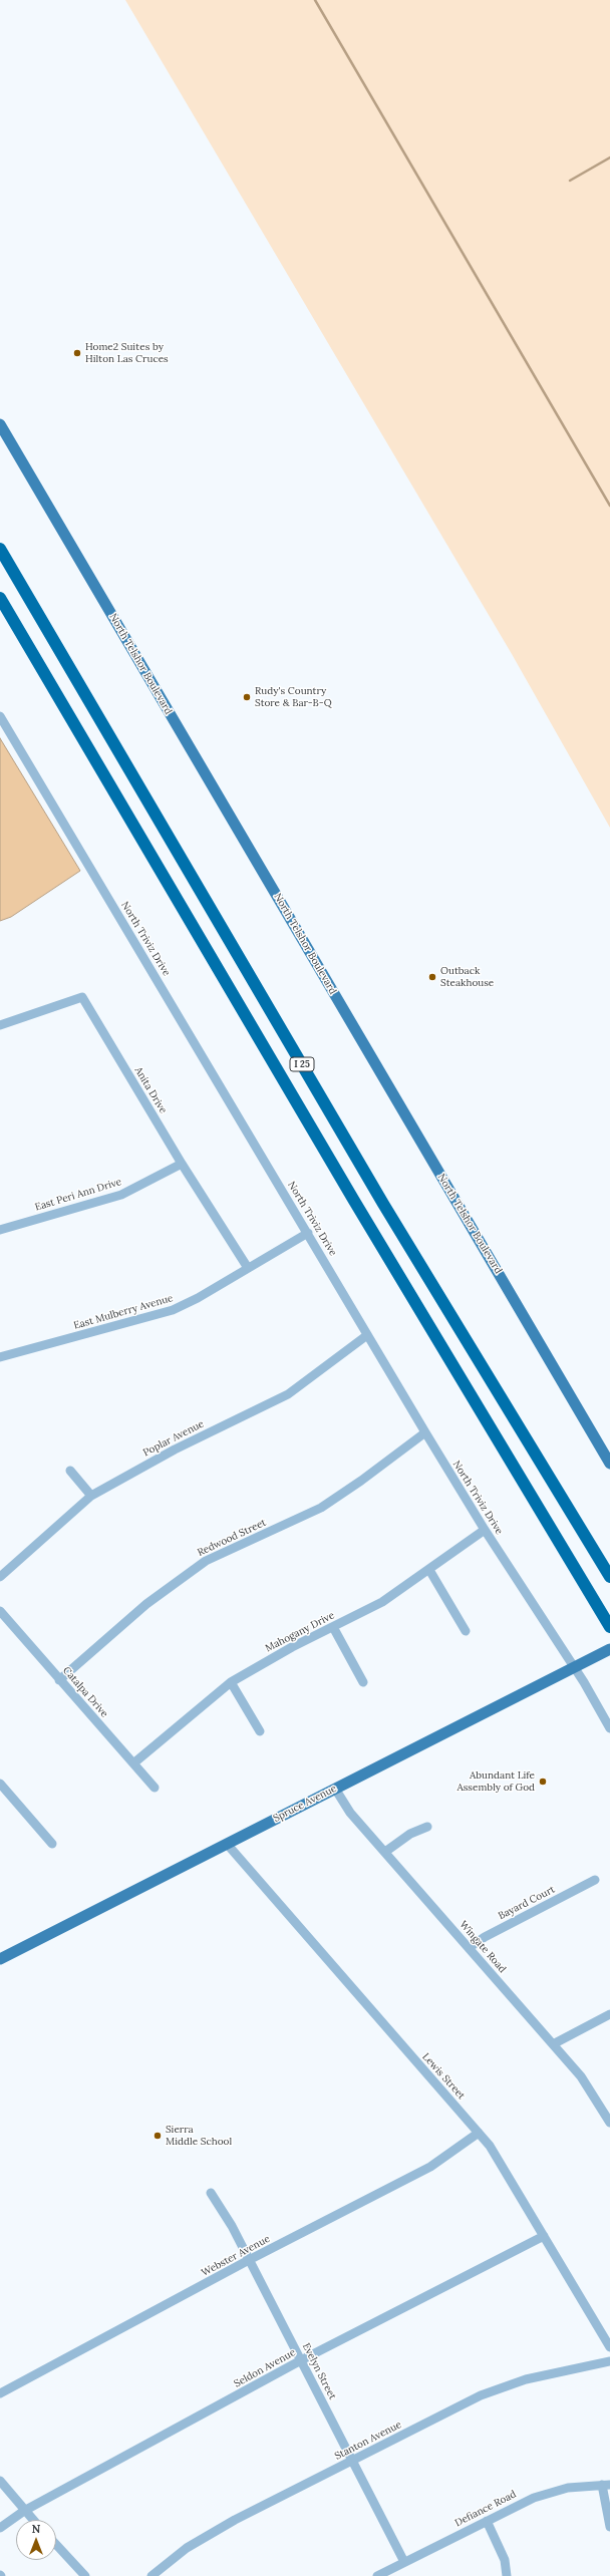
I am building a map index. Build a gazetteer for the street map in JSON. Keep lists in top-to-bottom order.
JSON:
{
  "streets": {
    "highway": ["I 25"],
    "main road": ["North Telshor Boulevard", "Spruce Avenue"],
    "street": [
      "North Triviz Drive",
      "Anita Drive",
      "East Peri Ann Drive",
      "East Mulberry Avenue",
      "Poplar Avenue",
      "Redwood Street",
      "Mahogany Drive",
      "Catalpa Drive",
      "Bayard Court",
      "Wingate Road",
      "Lewis Street",
      "Webster Avenue",
      "Seldon Avenue",
      "Evelyn Street",
      "Stanton Avenue",
      "Defiance Road"
    ]
  },
  "crossings": [
    ["North Triviz Drive", "East Mulberry Avenue"],
    ["North Triviz Drive", "Poplar Avenue"],
    ["North Triviz Drive", "Redwood Street"],
    ["North Triviz Drive", "Mahogany Drive"],
    ["North Triviz Drive", "Spruce Avenue"],
    ["Anita Drive", "East Peri Ann Drive"],
    ["Anita Drive", "East Mulberry Avenue"],
    ["Redwood Street", "Catalpa Drive"],
    ["Mahogany Drive", "Catalpa Drive"],
    ["Spruce Avenue", "Wingate Road"],
    ["Spruce Avenue", "Lewis Street"],
    ["Bayard Court", "Wingate Road"],
    ["Lewis Street", "Webster Avenue"],
    ["Lewis Street", "Seldon Avenue"],
    ["Webster Avenue", "Evelyn Street"],
    ["Seldon Avenue", "Evelyn Street"],
    ["Evelyn Street", "Stanton Avenue"],
    ["Evelyn Street", "Defiance Road"]
  ],
  "places": [
    "Home2 Suites by Hilton Las Cruces",
    "Rudy's Country Store & Bar-B-Q",
    "Outback Steakhouse",
    "Abundant Life Assembly of God",
    "Sierra Middle School"
  ],
  "north": "top"
}
